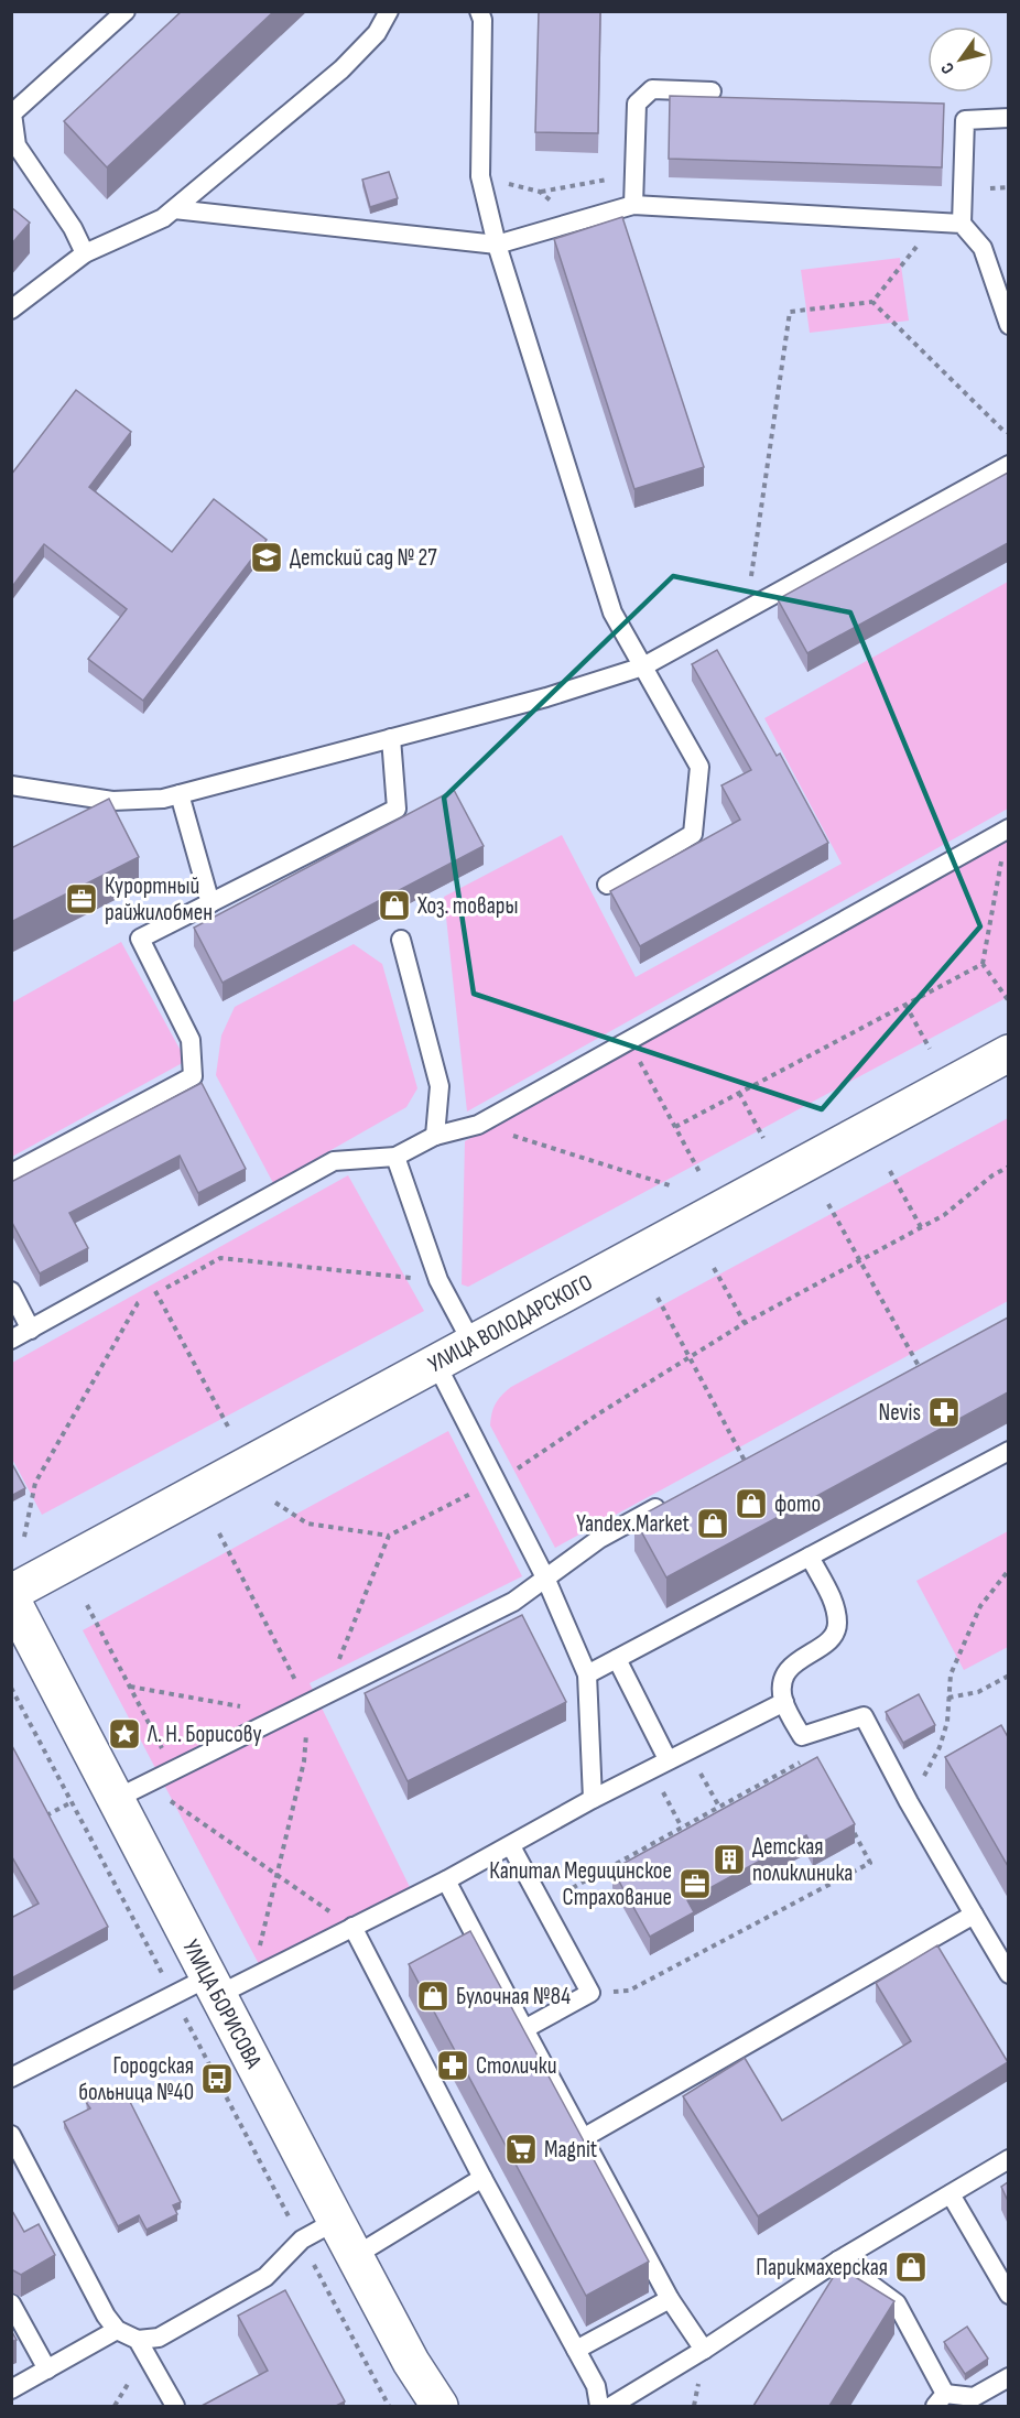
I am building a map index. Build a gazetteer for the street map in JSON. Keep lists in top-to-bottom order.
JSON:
{
  "streets": {
    "main road": ["УЛИЦА ВОЛОДАРСКОГО", "УЛИЦА БОРИСОВА"]
  },
  "places": {
    "school or university": ["Детский сад № 27"],
    "office": ["Курортный райжилобмен", "Капитал Медицинское Страхование"],
    "shop": [
      "Хоз. товары",
      "фото",
      "Yandex.Market",
      "Булочная №84",
      "Парикмахерская"
    ],
    "pharmacy": ["Nevis", "Столички"],
    "place": ["Л. Н. Борисову"],
    "building": ["Детская поликлиника"],
    "bus stop": ["Городская больница №40"],
    "supermarket": ["Magnit"]
  },
  "north": "bottom left"
}
